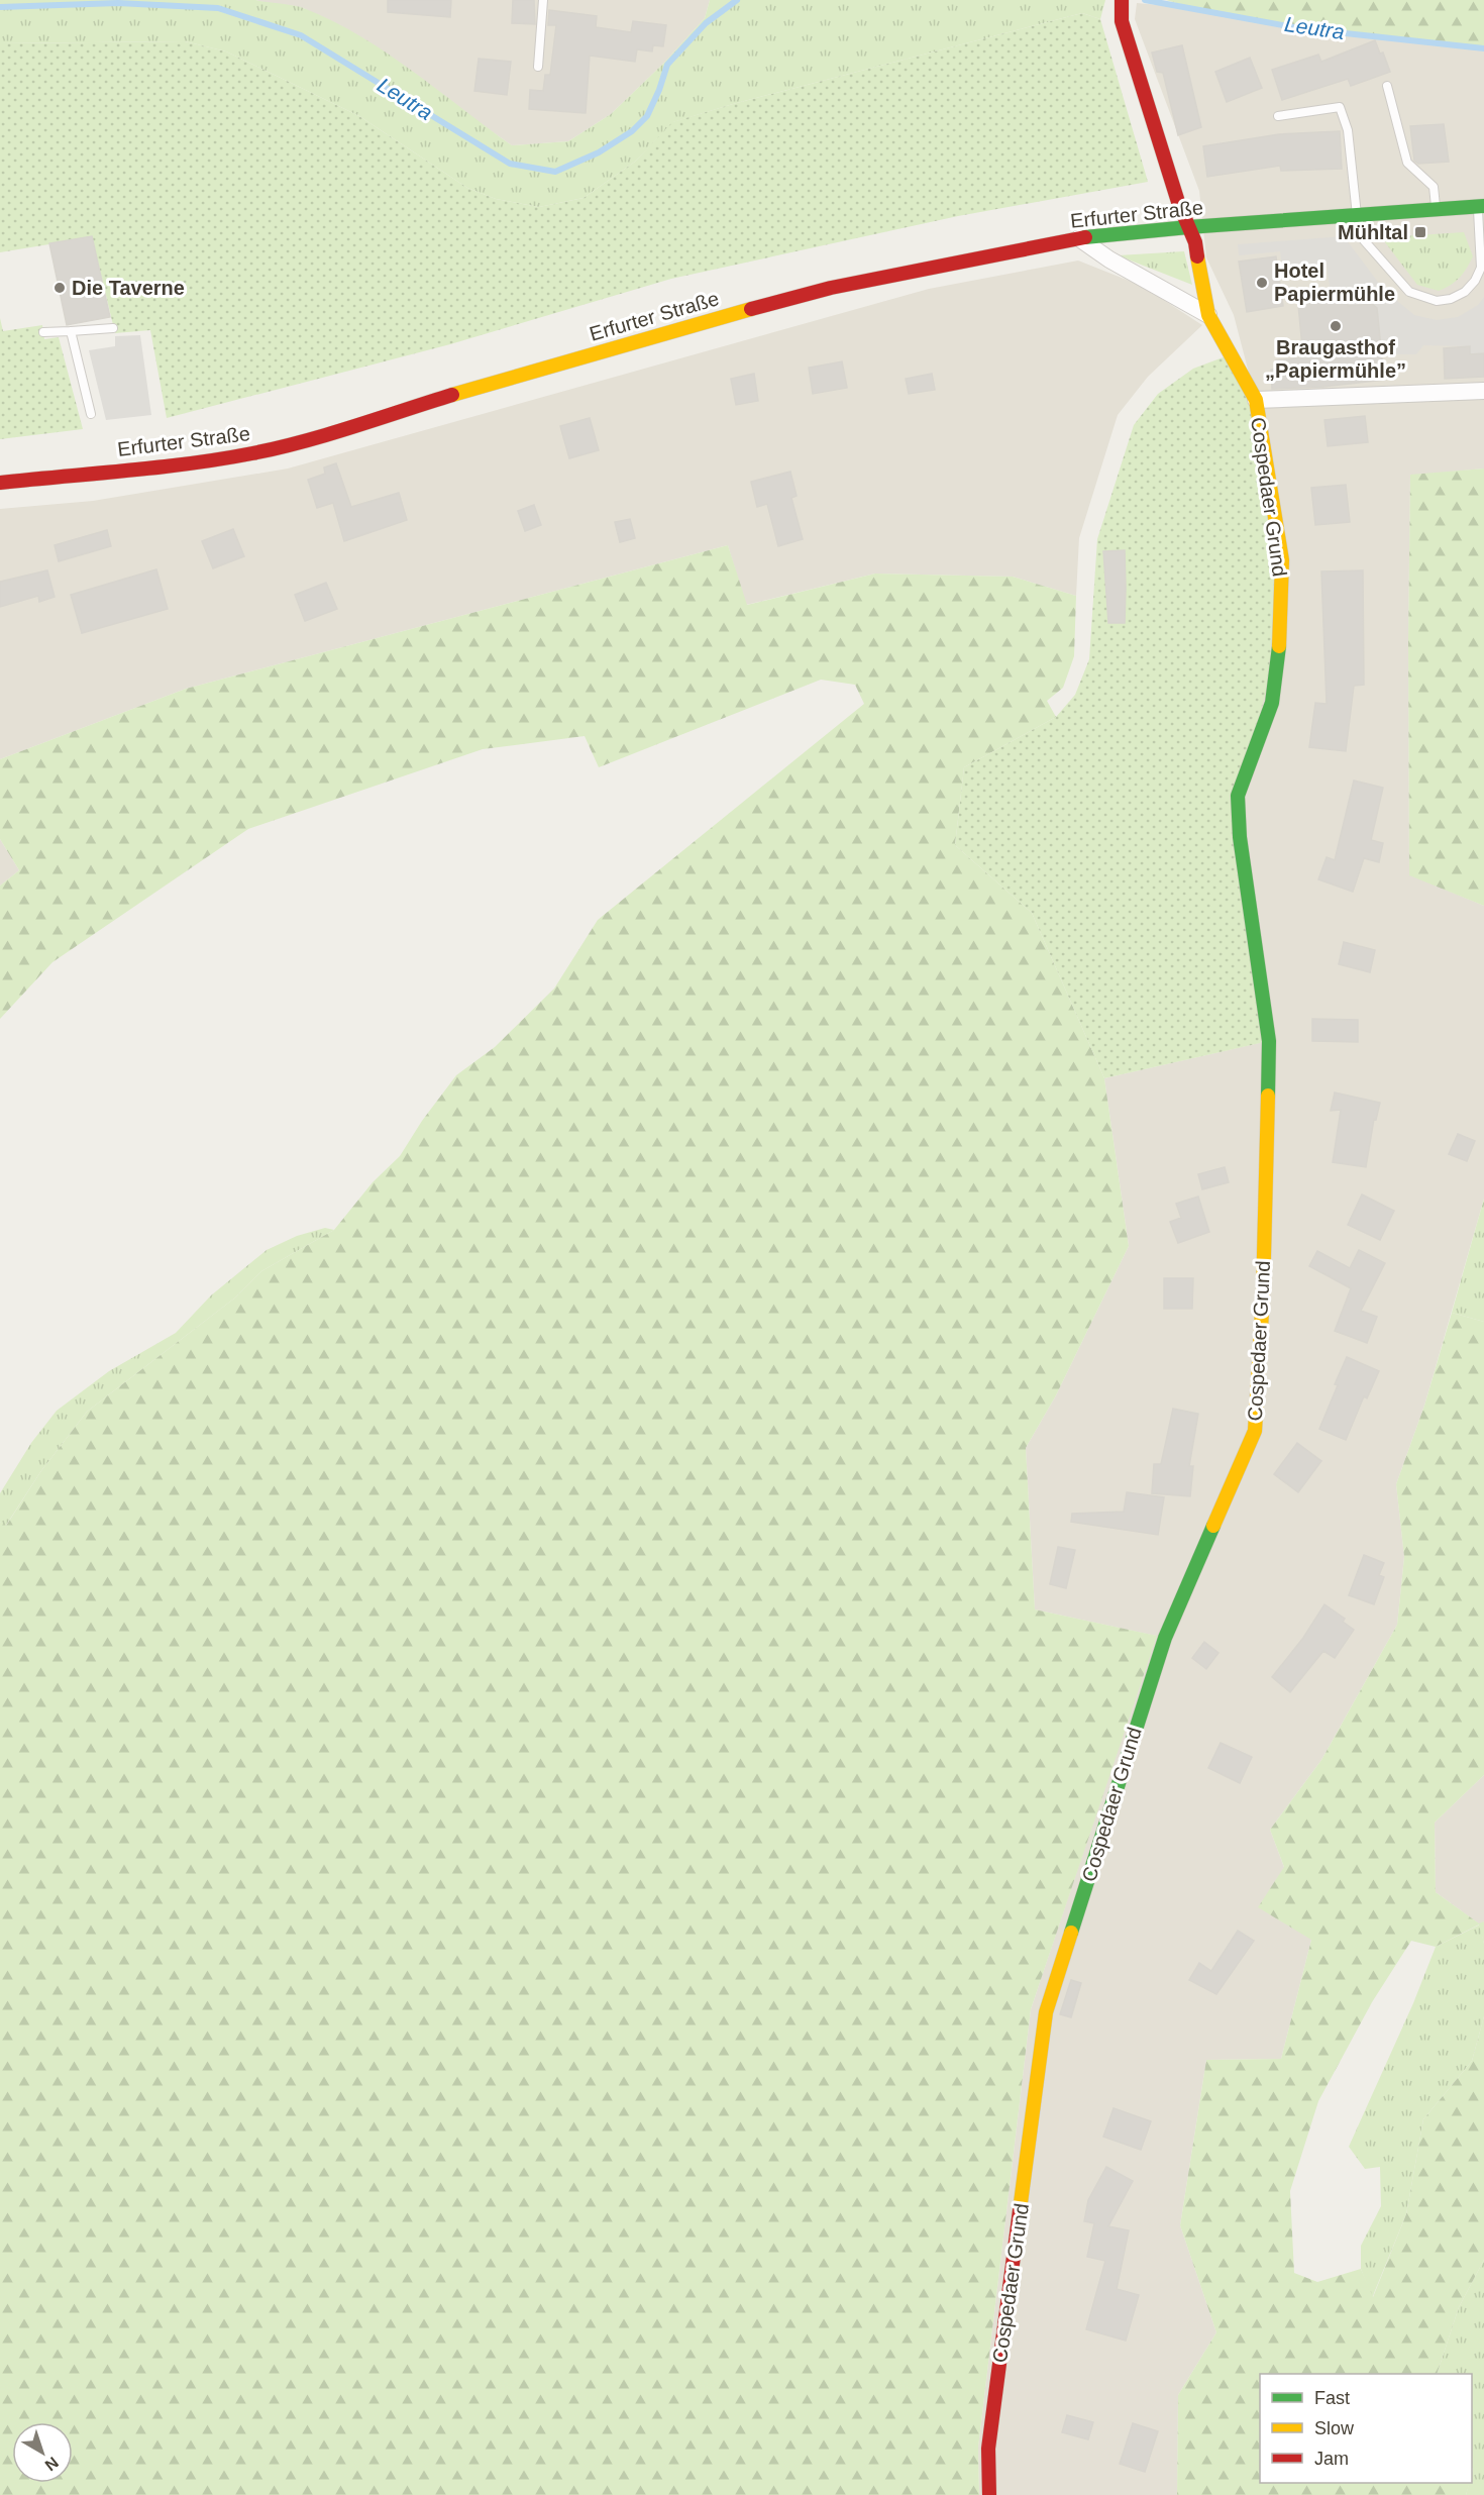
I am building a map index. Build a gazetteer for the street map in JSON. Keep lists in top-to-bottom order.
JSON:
{
  "streets": {
    "street": ["Erfurter Straße", "Cospedaer Grund"]
  },
  "crossings": [
    ["Erfurter Straße", "Cospedaer Grund"]
  ],
  "water": ["Leutra"],
  "places": {
    "transit": ["Mühltal"],
    "other": ["Hotel Papiermühle", "Die Taverne", "Braugasthof „Papiermühle”"]
  },
  "legend": ["Fast", "Slow", "Jam"],
  "north": "bottom right"
}
